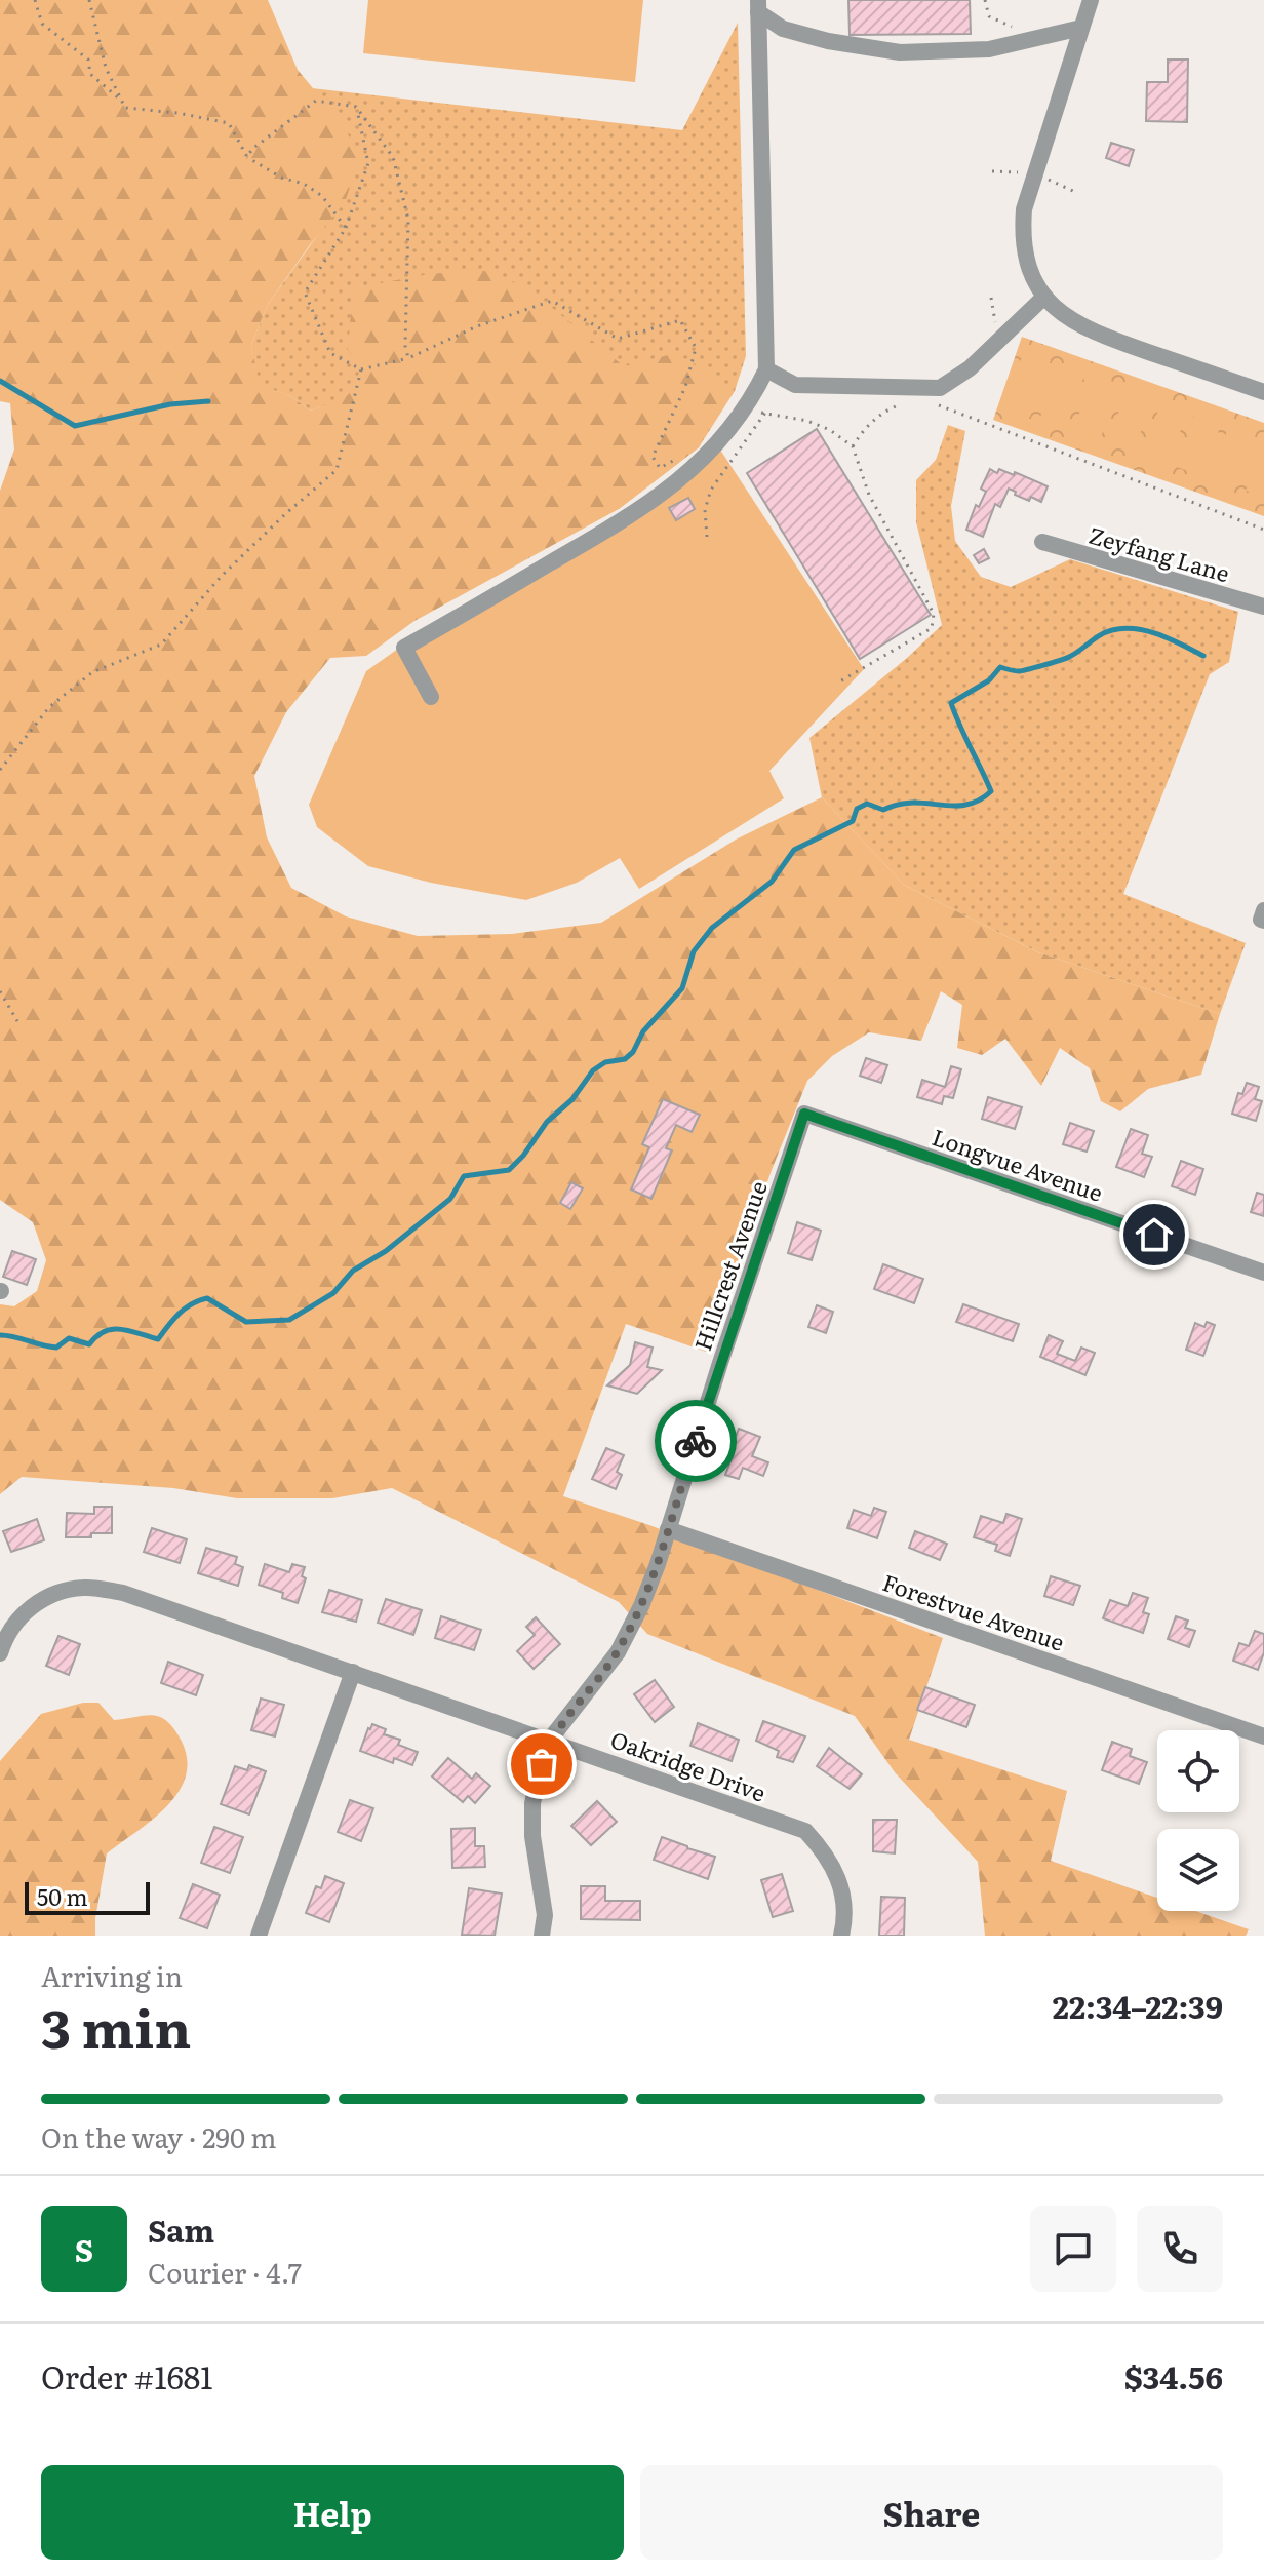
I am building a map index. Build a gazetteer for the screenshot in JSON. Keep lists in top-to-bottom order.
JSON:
{
  "streets": {
    "street": [
      "Zeyfang Lane",
      "Longvue Avenue",
      "Hillcrest Avenue",
      "Forestvue Avenue",
      "Oakridge Drive"
    ]
  },
  "crossings": [
    ["Longvue Avenue", "Hillcrest Avenue"],
    ["Hillcrest Avenue", "Forestvue Avenue"],
    ["Hillcrest Avenue", "Oakridge Drive"]
  ],
  "scale_bar": "50 m",
  "page": {
    "scale": "50 m",
    "heading": ["3 min", "Arriving in", "22:34–22:39"],
    "panel": [
      "Sam",
      "Courier · 4.7",
      "Order #1681",
      "$34.56"
    ],
    "bar": "On the way · 290 m",
    "round": "S",
    "buttons": ["Help", "Share"]
  }
}
